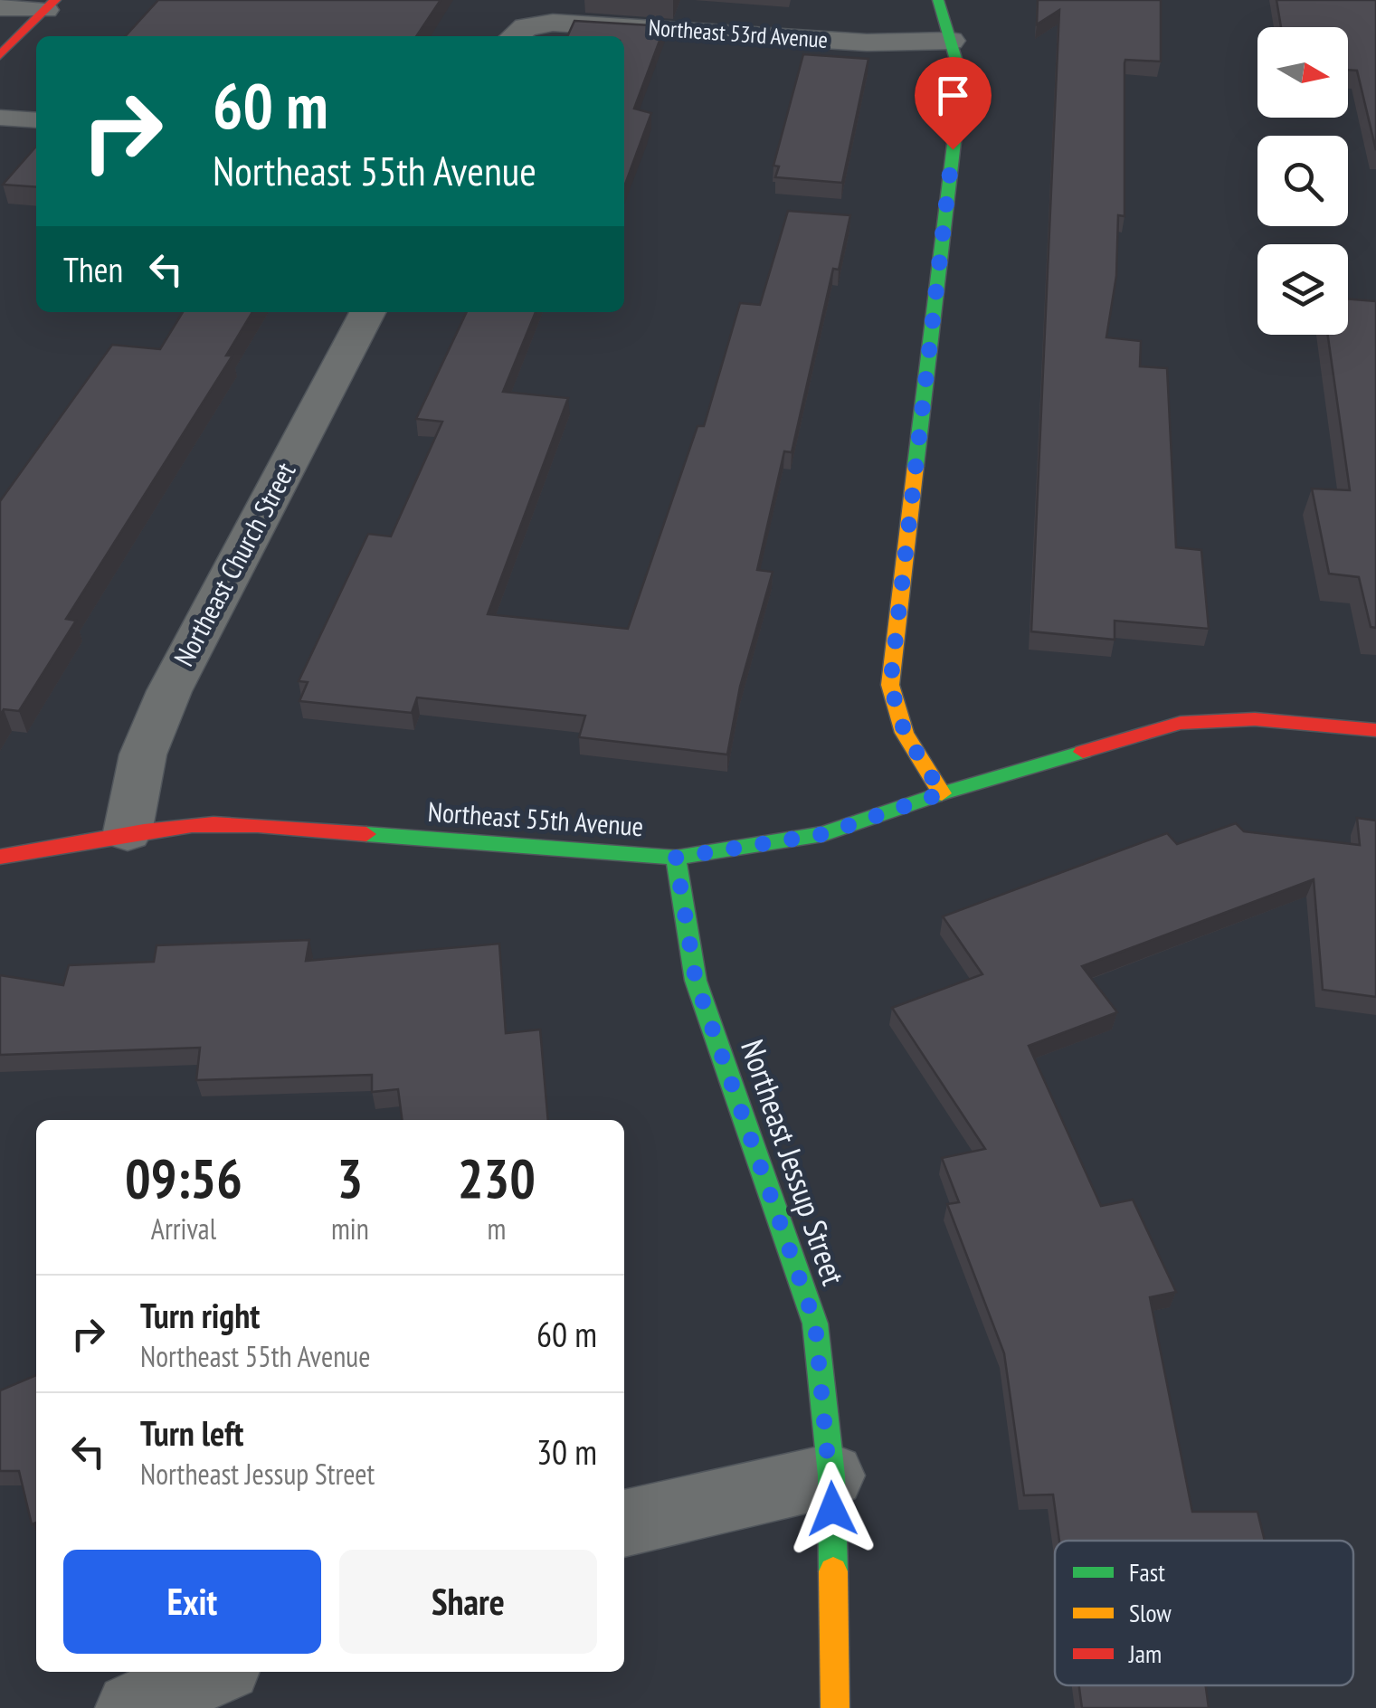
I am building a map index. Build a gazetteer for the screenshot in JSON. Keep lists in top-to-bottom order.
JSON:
{
  "streets": {
    "street": [
      "Northeast 53rd Avenue",
      "Northeast Church Street",
      "Northeast 55th Avenue",
      "Northeast Jessup Street"
    ]
  },
  "crossings": [
    ["Northeast Church Street", "Northeast 55th Avenue"],
    ["Northeast 55th Avenue", "Northeast Jessup Street"]
  ],
  "legend": ["Fast", "Slow", "Jam"],
  "north": "right",
  "page": {
    "turn": ["60 m", "Northeast 55th Avenue"],
    "then": "Then",
    "eta": [
      "09:56",
      "Arrival",
      "3",
      "min",
      "230",
      "m"
    ],
    "list": [
      {
        "name": "Turn right",
        "note": "Northeast 55th Avenue",
        "value": "60 m"
      },
      {
        "name": "Turn left",
        "note": "Northeast Jessup Street",
        "value": "30 m"
      }
    ],
    "buttons": ["Exit", "Share"]
  }
}
